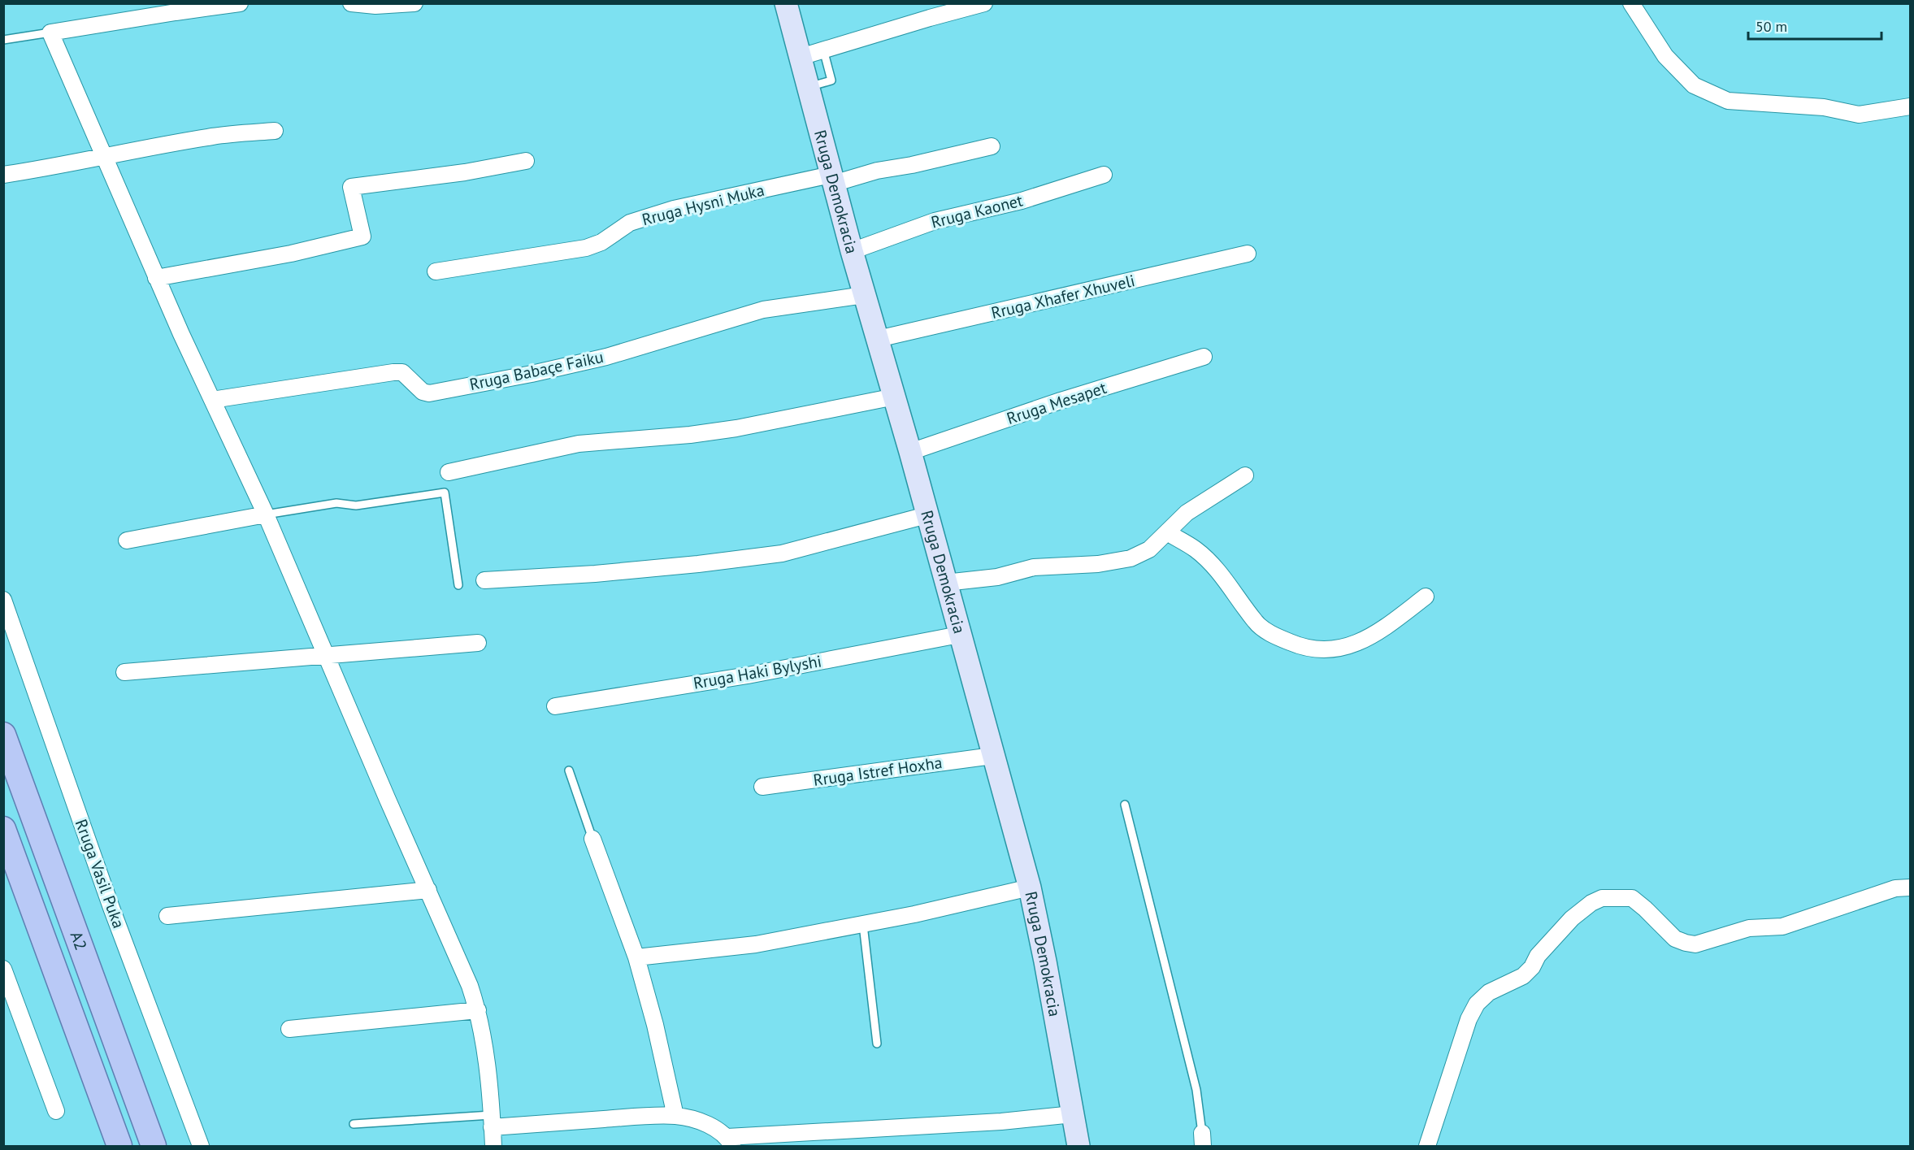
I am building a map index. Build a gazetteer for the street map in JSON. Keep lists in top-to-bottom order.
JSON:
{
  "streets": {
    "main road": ["Rruga Demokracia", "A2"],
    "street": [
      "Rruga Hysni Muka",
      "Rruga Kaonet",
      "Rruga Xhafer Xhuveli",
      "Rruga Babaçe Faiku",
      "Rruga Mesapet",
      "Rruga Haki Bylyshi",
      "Rruga Istref Hoxha",
      "Rruga Vasil Puka"
    ]
  },
  "crossings": [
    ["Rruga Demokracia", "Rruga Hysni Muka"],
    ["Rruga Demokracia", "Rruga Kaonet"],
    ["Rruga Demokracia", "Rruga Xhafer Xhuveli"],
    ["Rruga Demokracia", "Rruga Babaçe Faiku"],
    ["Rruga Demokracia", "Rruga Mesapet"],
    ["Rruga Demokracia", "Rruga Haki Bylyshi"],
    ["Rruga Demokracia", "Rruga Istref Hoxha"]
  ],
  "scale_bar": "50 m"
}
